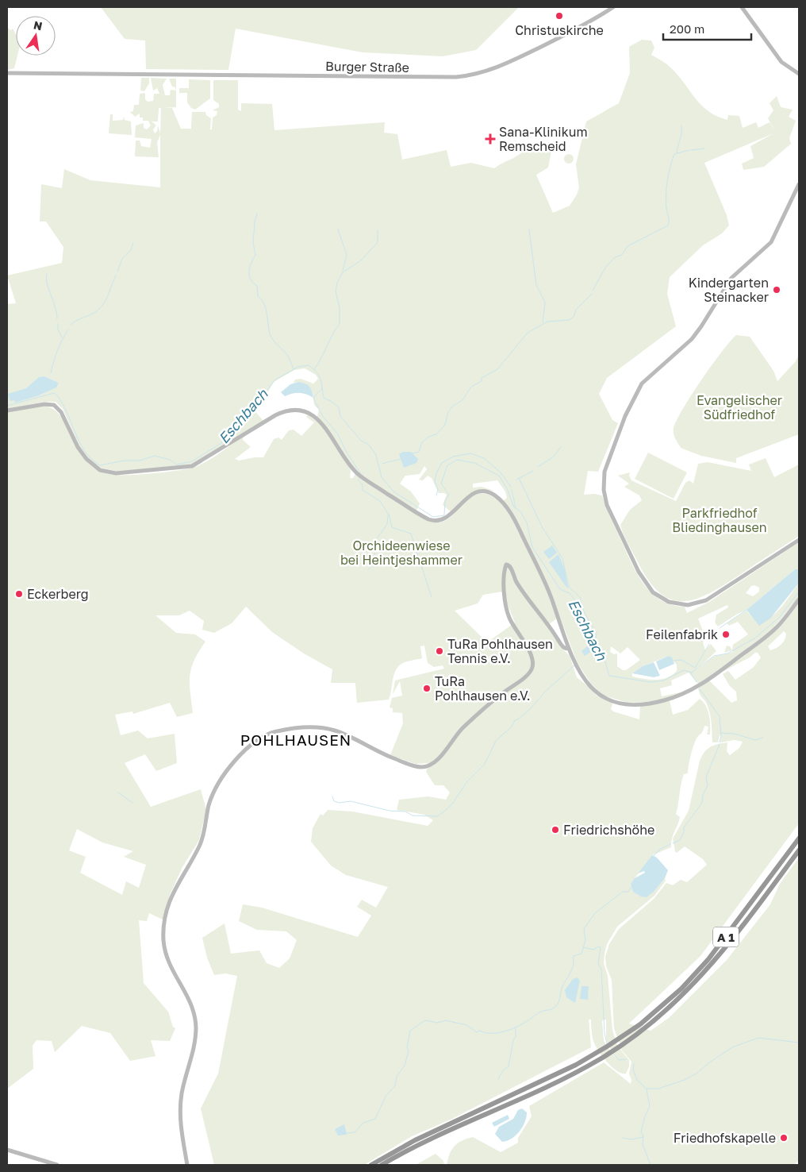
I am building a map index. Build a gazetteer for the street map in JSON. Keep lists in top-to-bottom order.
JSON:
{
  "streets": {
    "highway": ["A 1"],
    "main road": ["Burger Straße"]
  },
  "districts": ["POHLHAUSEN"],
  "water": ["Eschbach"],
  "parks": ["Evangelischer Südfriedhof", "Parkfriedhof Bliedinghausen", "Orchideenwiese bei Heintjeshammer"],
  "places": {
    "other": [
      "Christuskirche",
      "Kindergarten Steinacker",
      "Eckerberg",
      "Feilenfabrik",
      "TuRa Pohlhausen Tennis e.V.",
      "TuRa Pohlhausen e.V.",
      "Friedrichshöhe",
      "Friedhofskapelle"
    ],
    "health": ["Sana-Klinikum Remscheid"]
  },
  "scale_bar": "200 m",
  "north": "top"
}
